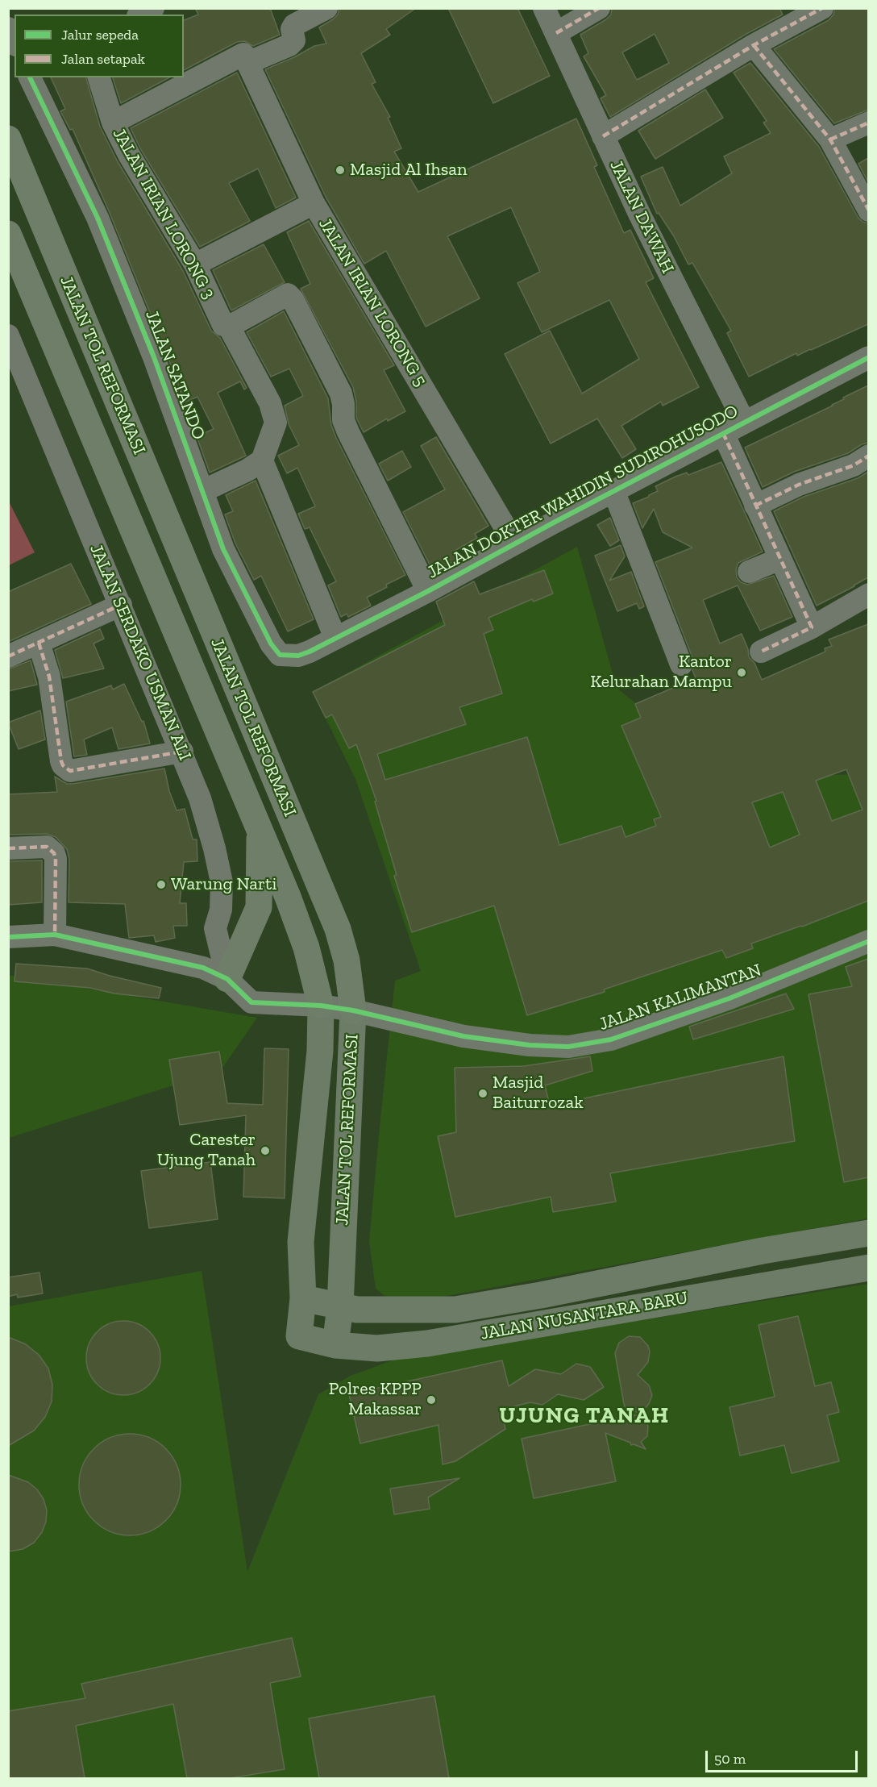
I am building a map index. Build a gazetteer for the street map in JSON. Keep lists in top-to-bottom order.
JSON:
{
  "streets": {
    "highway": ["JALAN TOL REFORMASI", "JALAN NUSANTARA BARU"],
    "street": [
      "JALAN IRIAN LORONG 3",
      "JALAN DA'WAH",
      "JALAN IRIAN LORONG 5",
      "JALAN SATANDO",
      "JALAN DOKTER WAHIDIN SUDIROHUSODO",
      "JALAN SERDAKO USMAN ALI",
      "JALAN KALIMANTAN"
    ]
  },
  "crossings": [
    ["JALAN DA'WAH", "JALAN DOKTER WAHIDIN SUDIROHUSODO"],
    ["JALAN IRIAN LORONG 5", "JALAN DOKTER WAHIDIN SUDIROHUSODO"],
    ["JALAN TOL REFORMASI", "JALAN KALIMANTAN"],
    ["JALAN TOL REFORMASI", "JALAN NUSANTARA BARU"],
    ["JALAN SATANDO", "JALAN DOKTER WAHIDIN SUDIROHUSODO"],
    ["JALAN SERDAKO USMAN ALI", "JALAN KALIMANTAN"]
  ],
  "districts": ["UJUNG TANAH"],
  "places": [
    "Masjid Al Ihsan",
    "Kantor Kelurahan Mampu",
    "Warung Narti",
    "Masjid Baiturrozak",
    "Carester Ujung Tanah",
    "Polres KPPP Makassar"
  ],
  "legend": ["Jalur sepeda", "Jalan setapak"],
  "scale_bar": "50 m"
}
